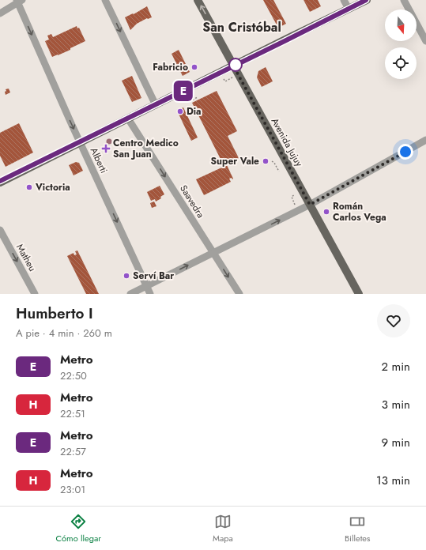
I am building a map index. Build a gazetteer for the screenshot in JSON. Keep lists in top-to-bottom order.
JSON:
{
  "streets": {
    "main road": ["Avenida Jujuy"],
    "street": ["Alberti", "Saavedra", "Matheu"]
  },
  "one_way": ["Alberti", "Saavedra", "Matheu"],
  "districts": ["San Cristóbal"],
  "places": {
    "other": [
      "Fabricio",
      "Dia",
      "Super Vale",
      "Victoria",
      "Román Carlos Vega",
      "Serví Bar"
    ],
    "health": ["Centro Medico San Juan"]
  },
  "lines": ["metro line E"],
  "north": "bottom",
  "page": {
    "on_map": "E",
    "heading": ["Humberto I", "A pie · 4 min · 260 m"],
    "list": [
      {
        "mark": "E",
        "name": "Metro",
        "note": "22:50",
        "value": "2 min"
      },
      {
        "mark": "H",
        "name": "Metro",
        "note": "22:51",
        "value": "3 min"
      },
      {
        "mark": "E",
        "name": "Metro",
        "note": "22:57",
        "value": "9 min"
      },
      {
        "mark": "H",
        "name": "Metro",
        "note": "23:01",
        "value": "13 min"
      }
    ],
    "tabs": ["Cómo llegar", "Mapa", "Billetes"]
  }
}
